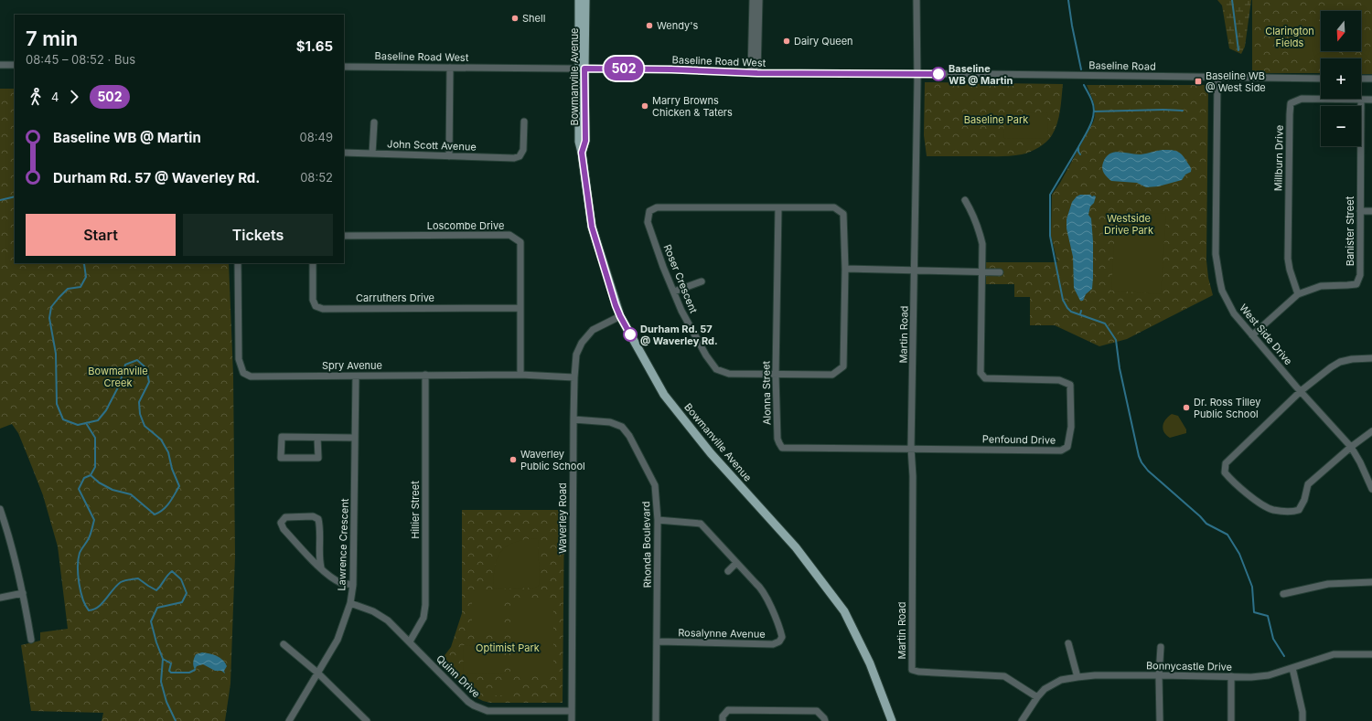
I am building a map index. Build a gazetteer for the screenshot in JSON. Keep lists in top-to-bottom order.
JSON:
{
  "streets": {
    "main road": ["Bowmanville Avenue"],
    "street": [
      "Baseline Road West",
      "Baseline Road",
      "John Scott Avenue",
      "Millburn Drive",
      "Loscombe Drive",
      "Banister Street",
      "Roser Crescent",
      "Carruthers Drive",
      "Martin Road",
      "West Side Drive",
      "Spry Avenue",
      "Alonna Street",
      "Penfound Drive",
      "Hillier Street",
      "Waverley Road",
      "Lawrence Crescent",
      "Rhonda Boulevard",
      "Rosalynne Avenue",
      "Bonnycastle Drive",
      "Quinn Drive"
    ]
  },
  "crossings": [
    ["Baseline Road West", "Baseline Road"],
    ["Baseline Road West", "Bowmanville Avenue"],
    ["Baseline Road West", "Martin Road"],
    ["Baseline Road", "Martin Road"],
    ["Baseline Road", "West Side Drive"],
    ["Bowmanville Avenue", "Waverley Road"],
    ["Millburn Drive", "Banister Street"],
    ["Loscombe Drive", "Carruthers Drive"],
    ["Loscombe Drive", "Spry Avenue"],
    ["Banister Street", "West Side Drive"],
    ["Roser Crescent", "Alonna Street"],
    ["Martin Road", "Alonna Street"],
    ["Martin Road", "Penfound Drive"],
    ["Martin Road", "Bonnycastle Drive"],
    ["Spry Avenue", "Hillier Street"],
    ["Spry Avenue", "Waverley Road"],
    ["Spry Avenue", "Lawrence Crescent"],
    ["Alonna Street", "Penfound Drive"],
    ["Hillier Street", "Quinn Drive"],
    ["Waverley Road", "Rhonda Boulevard"],
    ["Waverley Road", "Quinn Drive"],
    ["Lawrence Crescent", "Quinn Drive"],
    ["Rhonda Boulevard", "Rosalynne Avenue"]
  ],
  "parks": [
    "Clarington Fields",
    "Baseline Park",
    "Westside Drive Park",
    "Bowmanville Creek",
    "Optimist Park"
  ],
  "places": {
    "other": [
      "Shell",
      "Wendy's",
      "Dairy Queen",
      "Baseline WB @ Martin",
      "Marry Browns Chicken & Taters",
      "Durham Rd. 57 @ Waverley Rd.",
      "Dr. Ross Tilley Public School",
      "Waverley Public School"
    ],
    "transit": ["Baseline WB @ West Side"]
  },
  "lines": ["bus line 502"],
  "north": "bottom",
  "page": {
    "on_map": "502",
    "map_buttons": ["+", "−"],
    "heading": ["7 min", "08:45 – 08:52 · Bus", "$1.65"],
    "legs": ["4", "502"],
    "list": [
      {
        "name": "Baseline WB @ Martin",
        "value": "08:49"
      },
      {
        "name": "Durham Rd. 57 @ Waverley Rd.",
        "value": "08:52"
      }
    ],
    "buttons": ["Start", "Tickets"]
  }
}
